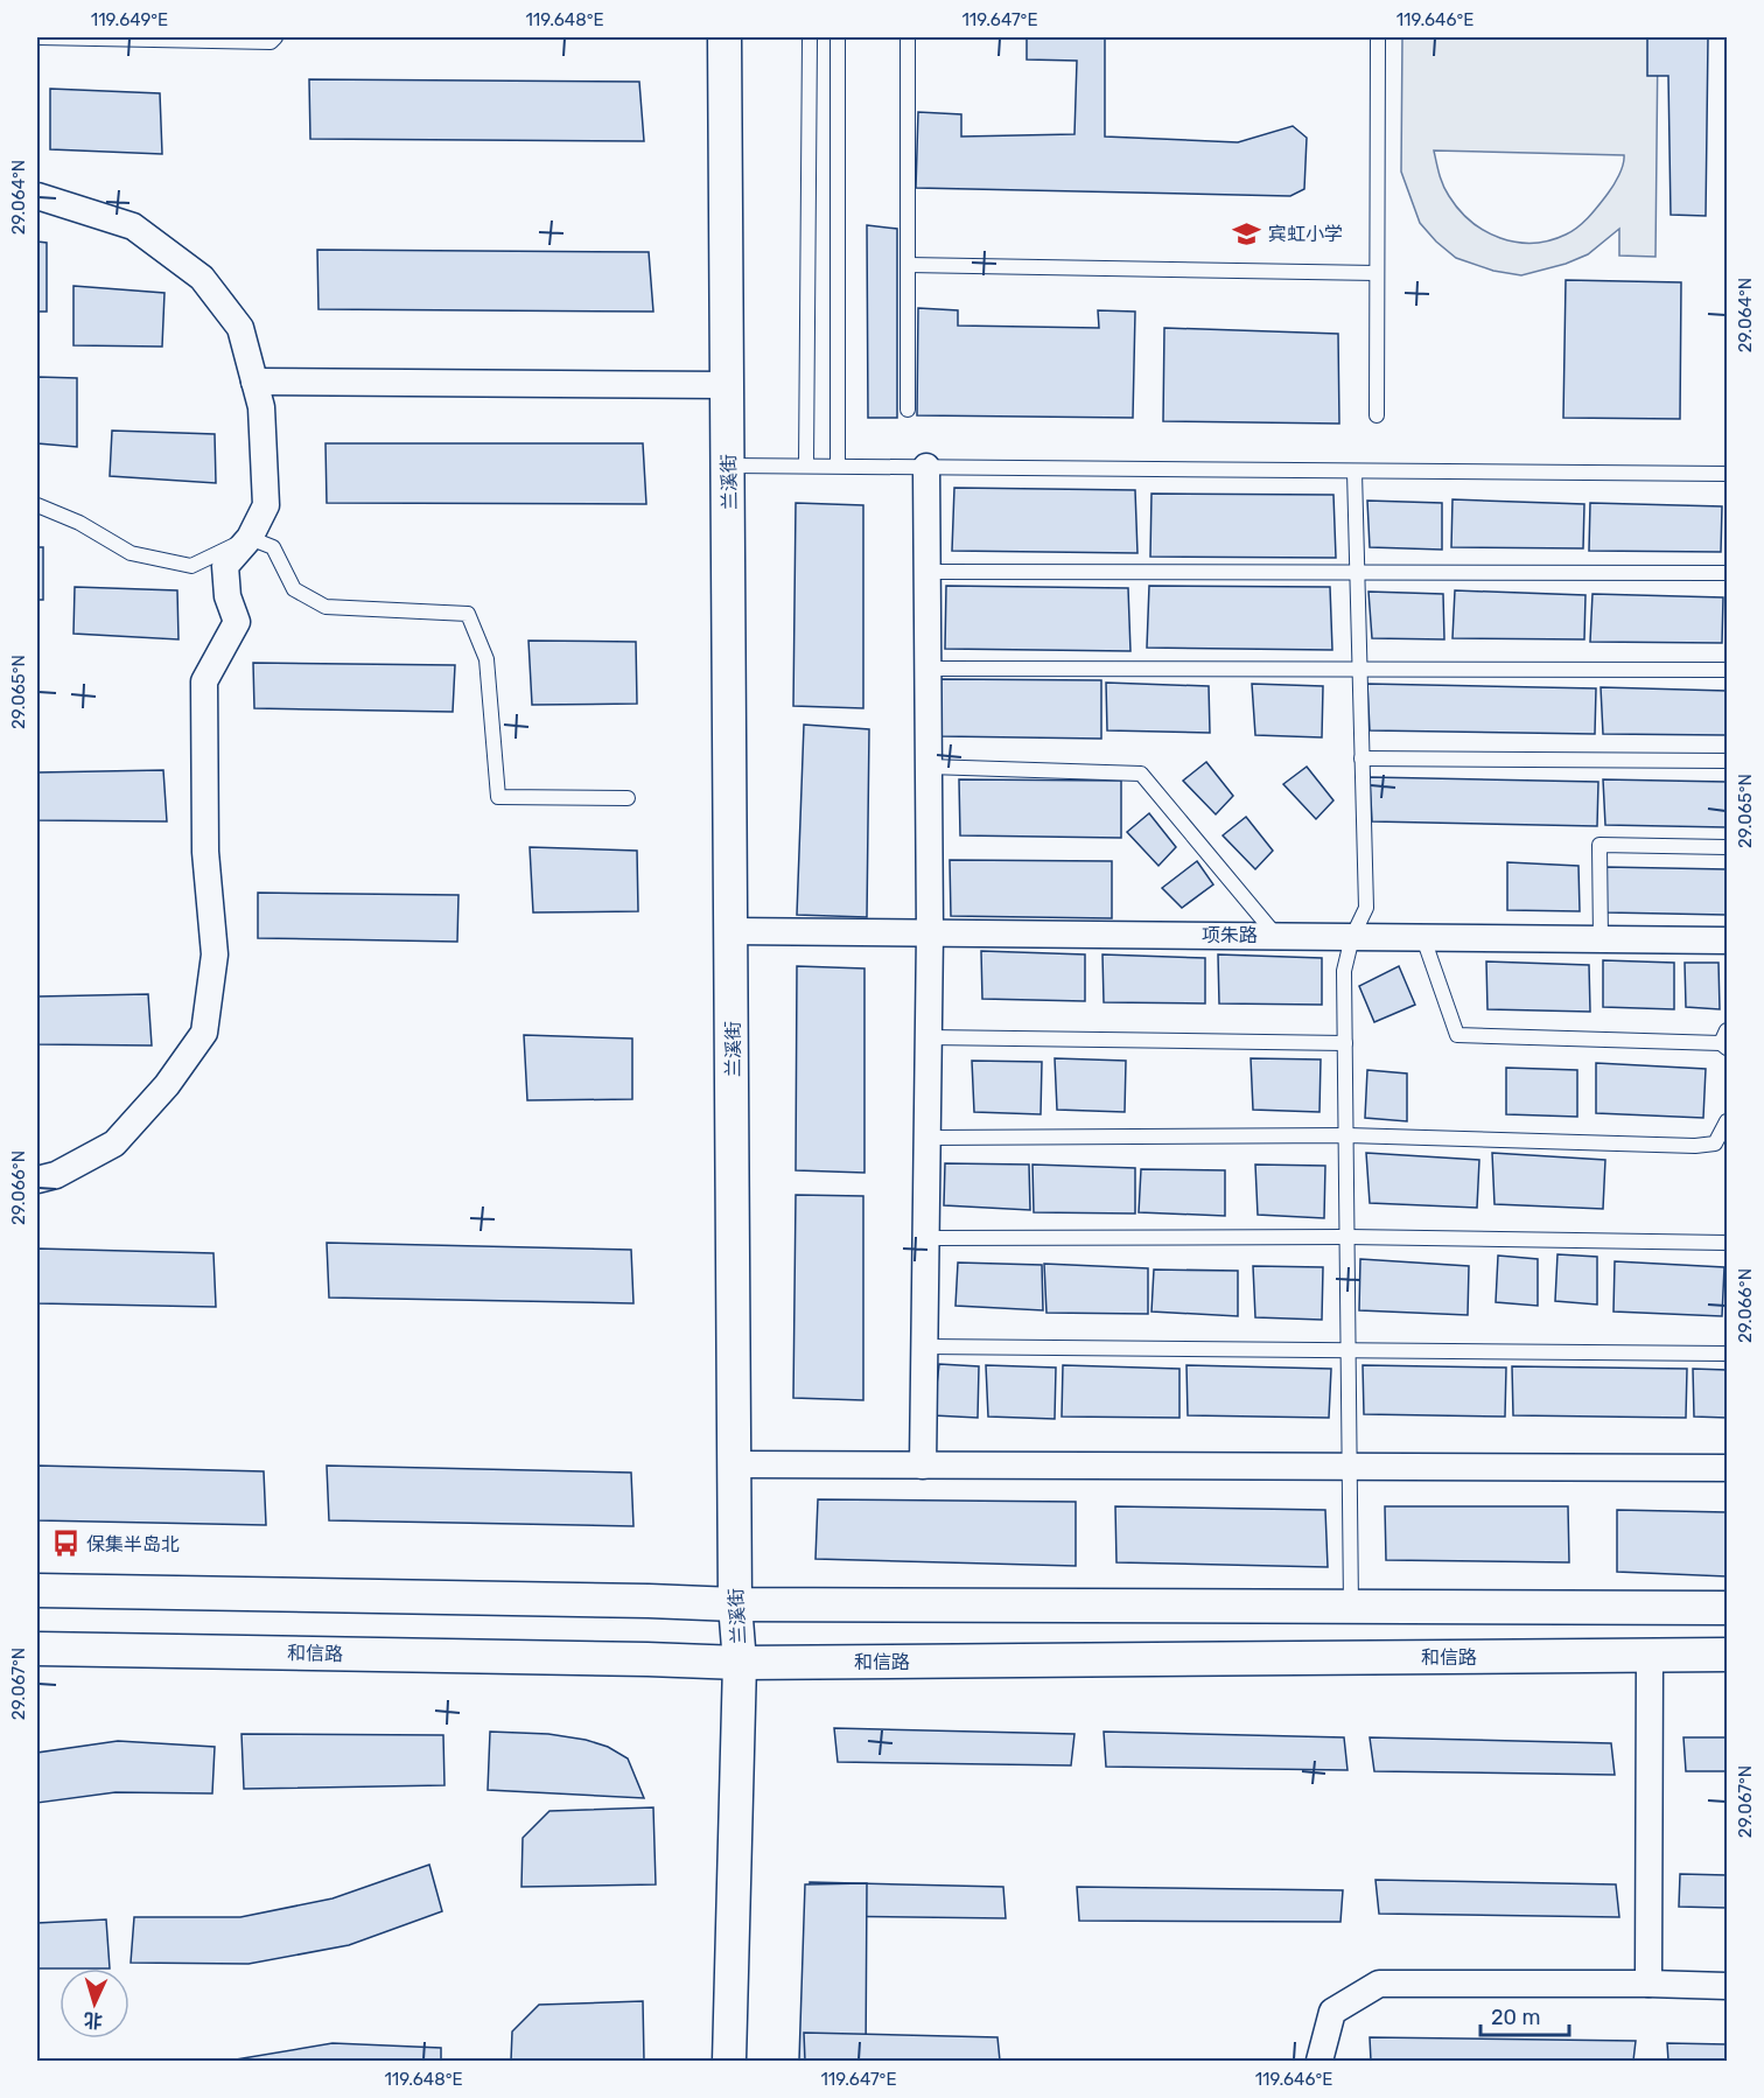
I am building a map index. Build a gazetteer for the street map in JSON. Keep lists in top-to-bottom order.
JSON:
{
  "streets": {
    "street": ["兰溪街", "项朱路", "和信路"]
  },
  "crossings": [
    ["兰溪街", "项朱路"],
    ["兰溪街", "和信路"]
  ],
  "places": {
    "school or university": ["宾虹小学"],
    "bus stop": ["保集半岛北"]
  },
  "scale_bar": "20 m",
  "north": "bottom",
  "coordinates": [
    "119.649°E",
    "119.648°E",
    "119.647°E",
    "119.646°E",
    "29.064°N",
    "29.065°N",
    "29.066°N",
    "29.067°N"
  ]
}
